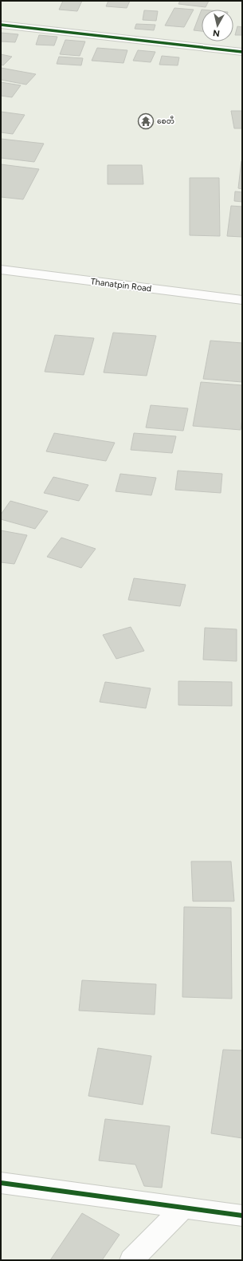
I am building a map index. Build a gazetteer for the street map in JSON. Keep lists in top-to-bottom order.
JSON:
{
  "streets": {
    "street": ["Thanatpin Road"]
  },
  "places": {
    "temple": ["စေတီ"]
  },
  "north": "bottom"
}
